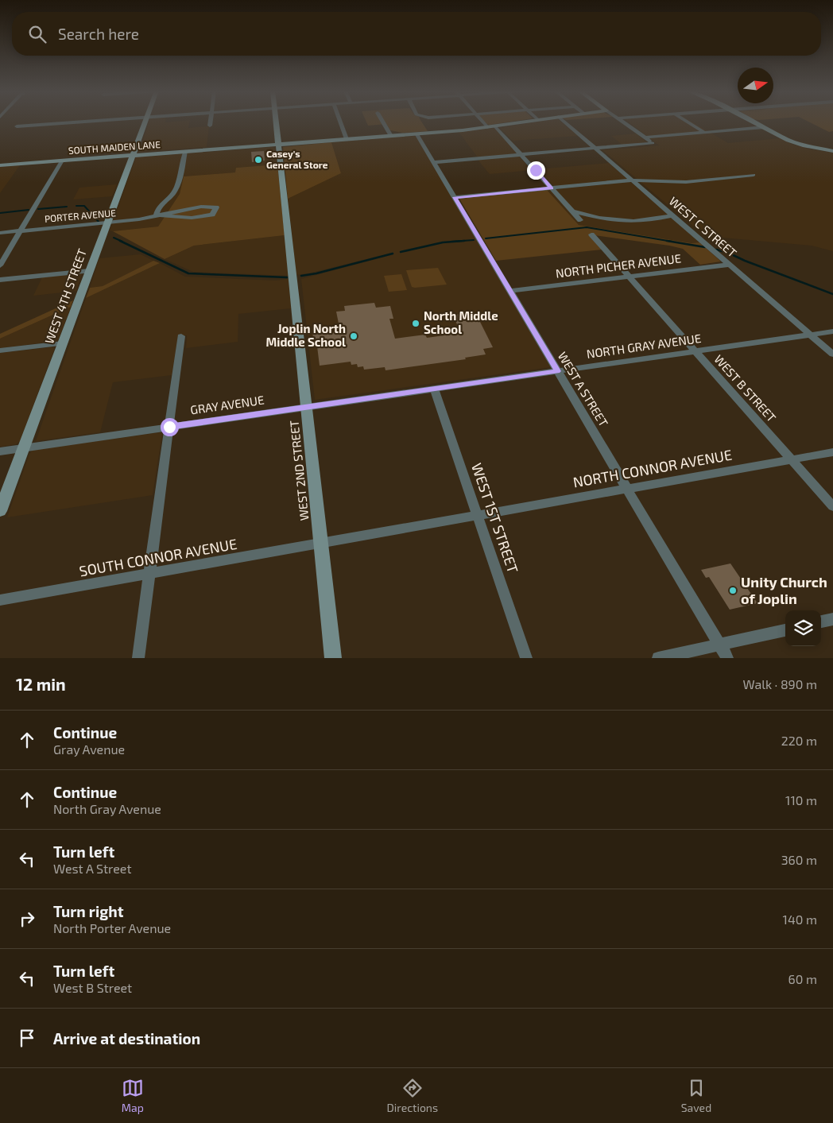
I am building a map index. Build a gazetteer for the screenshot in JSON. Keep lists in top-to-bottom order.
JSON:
{
  "streets": {
    "street": [
      "SOUTH MAIDEN LANE",
      "PORTER AVENUE",
      "WEST C STREET",
      "NORTH PICHER AVENUE",
      "WEST 4TH STREET",
      "NORTH GRAY AVENUE",
      "WEST B STREET",
      "WEST A STREET",
      "GRAY AVENUE",
      "NORTH CONNOR AVENUE",
      "WEST 2ND STREET",
      "WEST 1ST STREET",
      "SOUTH CONNOR AVENUE"
    ]
  },
  "crossings": [
    ["SOUTH MAIDEN LANE", "WEST 4TH STREET"],
    ["SOUTH MAIDEN LANE", "WEST A STREET"],
    ["SOUTH MAIDEN LANE", "WEST 2ND STREET"],
    ["PORTER AVENUE", "WEST 4TH STREET"],
    ["WEST C STREET", "NORTH PICHER AVENUE"],
    ["WEST C STREET", "NORTH GRAY AVENUE"],
    ["NORTH PICHER AVENUE", "WEST B STREET"],
    ["NORTH PICHER AVENUE", "WEST A STREET"],
    ["WEST 4TH STREET", "GRAY AVENUE"],
    ["NORTH GRAY AVENUE", "WEST B STREET"],
    ["NORTH GRAY AVENUE", "WEST A STREET"],
    ["NORTH GRAY AVENUE", "GRAY AVENUE"],
    ["NORTH GRAY AVENUE", "WEST 1ST STREET"],
    ["WEST B STREET", "NORTH CONNOR AVENUE"],
    ["WEST A STREET", "NORTH CONNOR AVENUE"],
    ["GRAY AVENUE", "WEST 2ND STREET"],
    ["GRAY AVENUE", "WEST 1ST STREET"],
    ["NORTH CONNOR AVENUE", "WEST 2ND STREET"],
    ["NORTH CONNOR AVENUE", "WEST 1ST STREET"],
    ["NORTH CONNOR AVENUE", "SOUTH CONNOR AVENUE"],
    ["WEST 2ND STREET", "SOUTH CONNOR AVENUE"]
  ],
  "places": [
    "Casey's General Store",
    "North Middle School",
    "Joplin North Middle School",
    "Unity Church of Joplin"
  ],
  "north": "right",
  "page": {
    "search": "Search here",
    "heading": ["12 min", "Walk · 890 m"],
    "list": [
      ["Continue", "Gray Avenue", "220 m"],
      ["Continue", "North Gray Avenue", "110 m"],
      ["Turn left", "West A Street", "360 m"],
      ["Turn right", "North Porter Avenue", "140 m"],
      ["Turn left", "West B Street", "60 m"],
      "Arrive at destination"
    ],
    "nav": ["Map", "Directions", "Saved"]
  }
}
